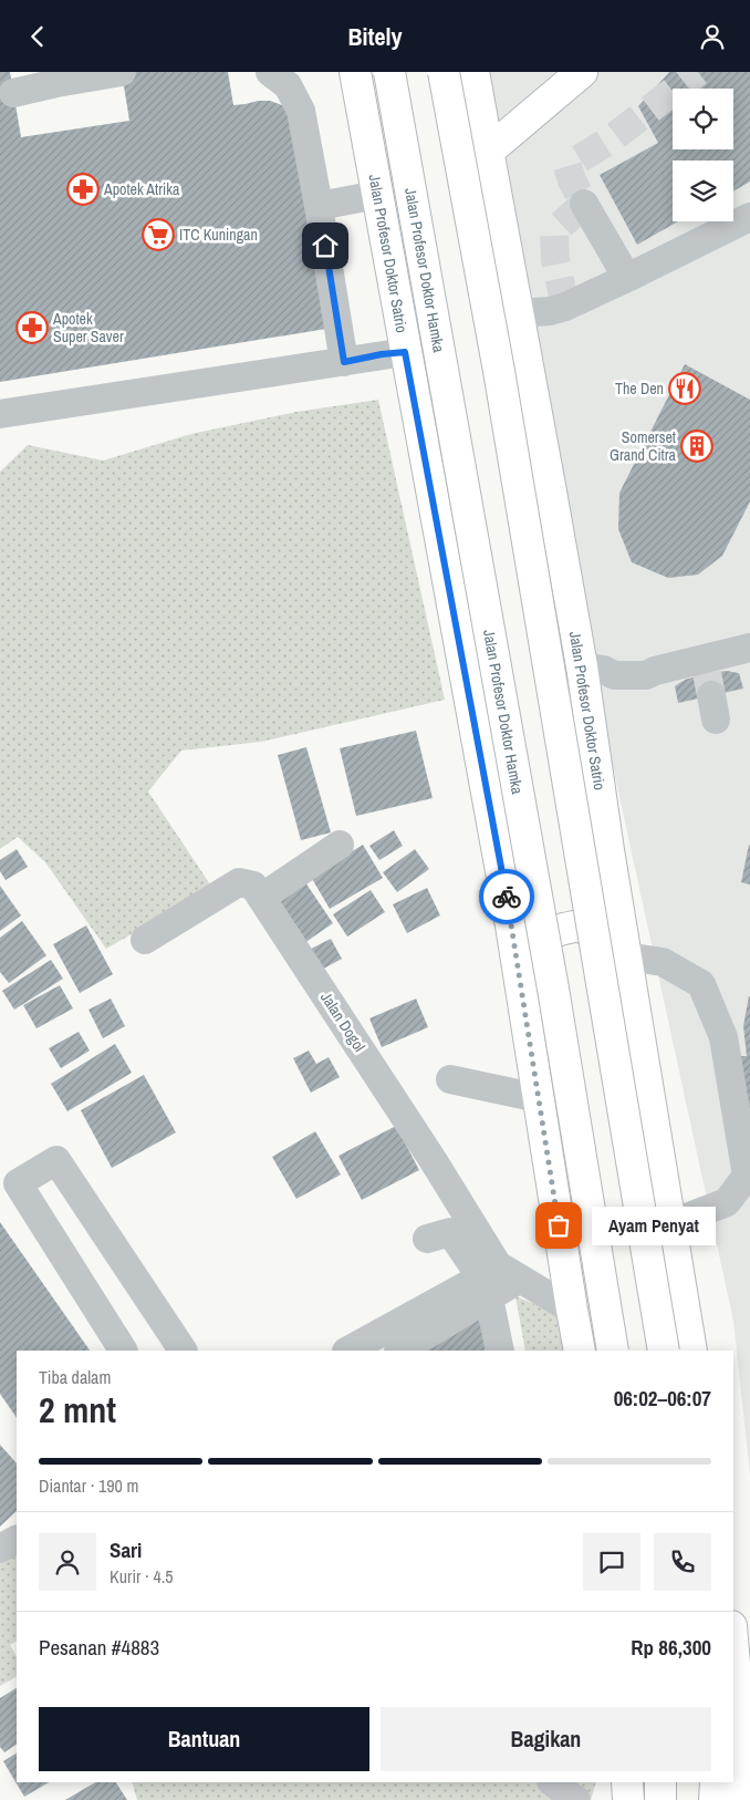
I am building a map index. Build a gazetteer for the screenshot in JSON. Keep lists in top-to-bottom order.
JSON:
{
  "streets": {
    "main road": ["Jalan Profesor Doktor Satrio", "Jalan Profesor Doktor Hamka"],
    "street": ["Jalan Dogol"]
  },
  "crossings": [
    ["Jalan Profesor Doktor Satrio", "Jalan Dogol"]
  ],
  "places": {
    "pharmacy": ["Apotek Atrika", "Apotek Super Saver"],
    "supermarket": ["ITC Kuningan"],
    "restaurant": ["The Den"],
    "building": ["Somerset Grand Citra"],
    "other": ["Ayam Penyat"]
  },
  "page": {
    "header": "Bitely",
    "bubble": "Ayam Penyat",
    "heading": ["2 mnt", "Tiba dalam", "06:02–06:07"],
    "panel": [
      "Sari",
      "Kurir · 4.5",
      "Pesanan #4883",
      "Rp 86,300"
    ],
    "bar": "Diantar · 190 m",
    "buttons": ["Bantuan", "Bagikan"]
  }
}
